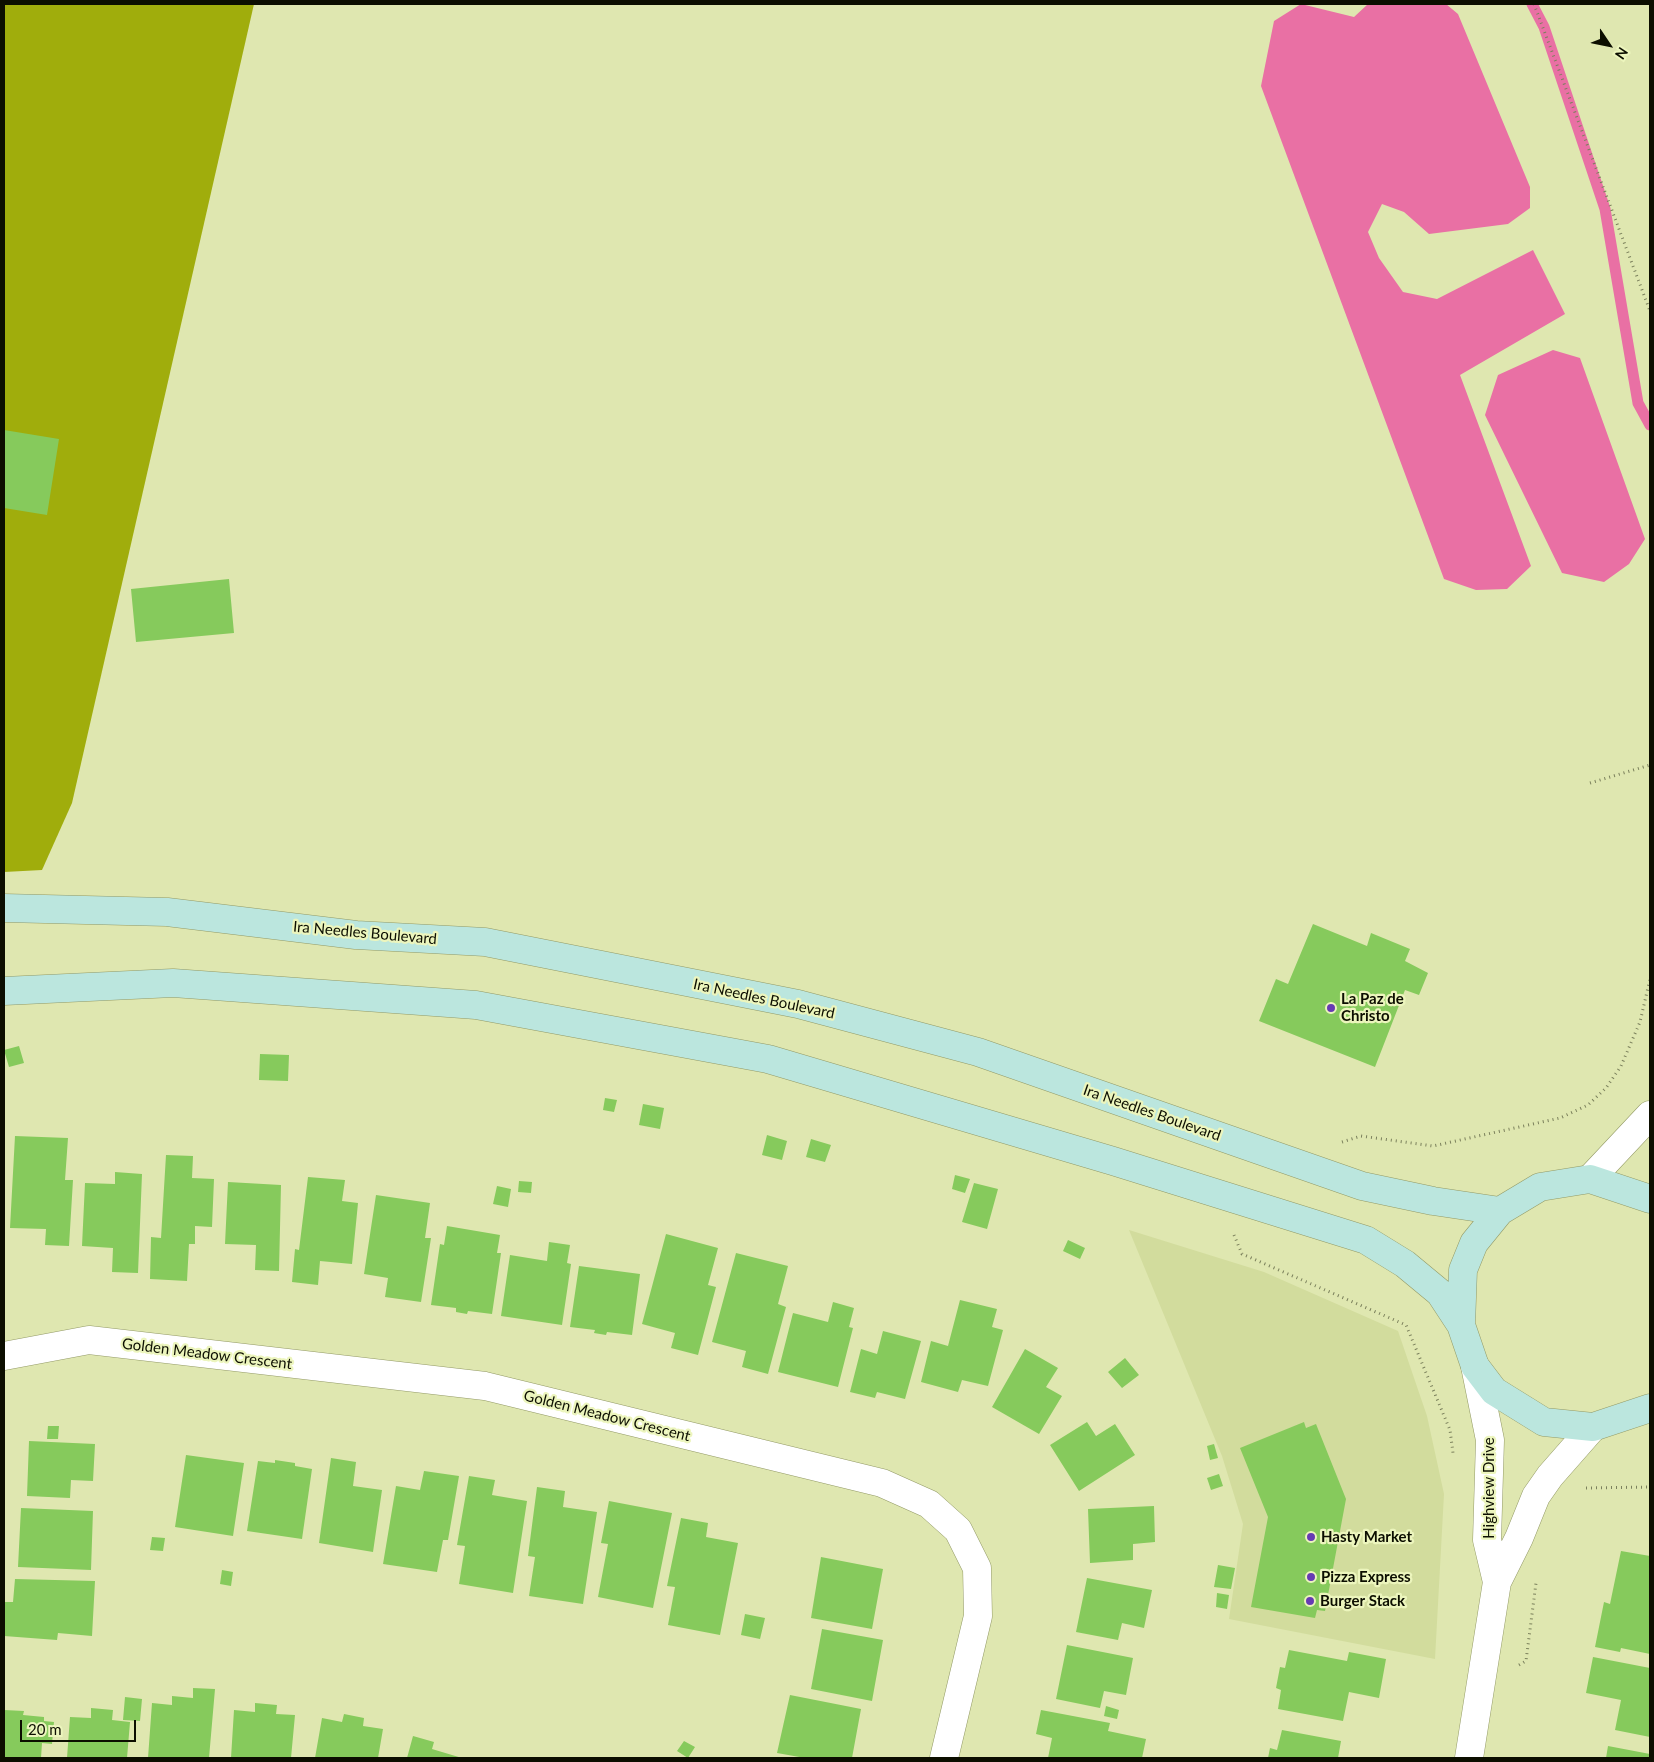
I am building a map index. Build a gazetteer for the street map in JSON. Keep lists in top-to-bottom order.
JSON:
{
  "streets": {
    "main road": ["Ira Needles Boulevard"],
    "street": ["Golden Meadow Crescent", "Highview Drive"]
  },
  "places": [
    "La Paz de Christo",
    "Hasty Market",
    "Pizza Express",
    "Burger Stack"
  ],
  "scale_bar": "20 m",
  "north": "bottom right"
}
